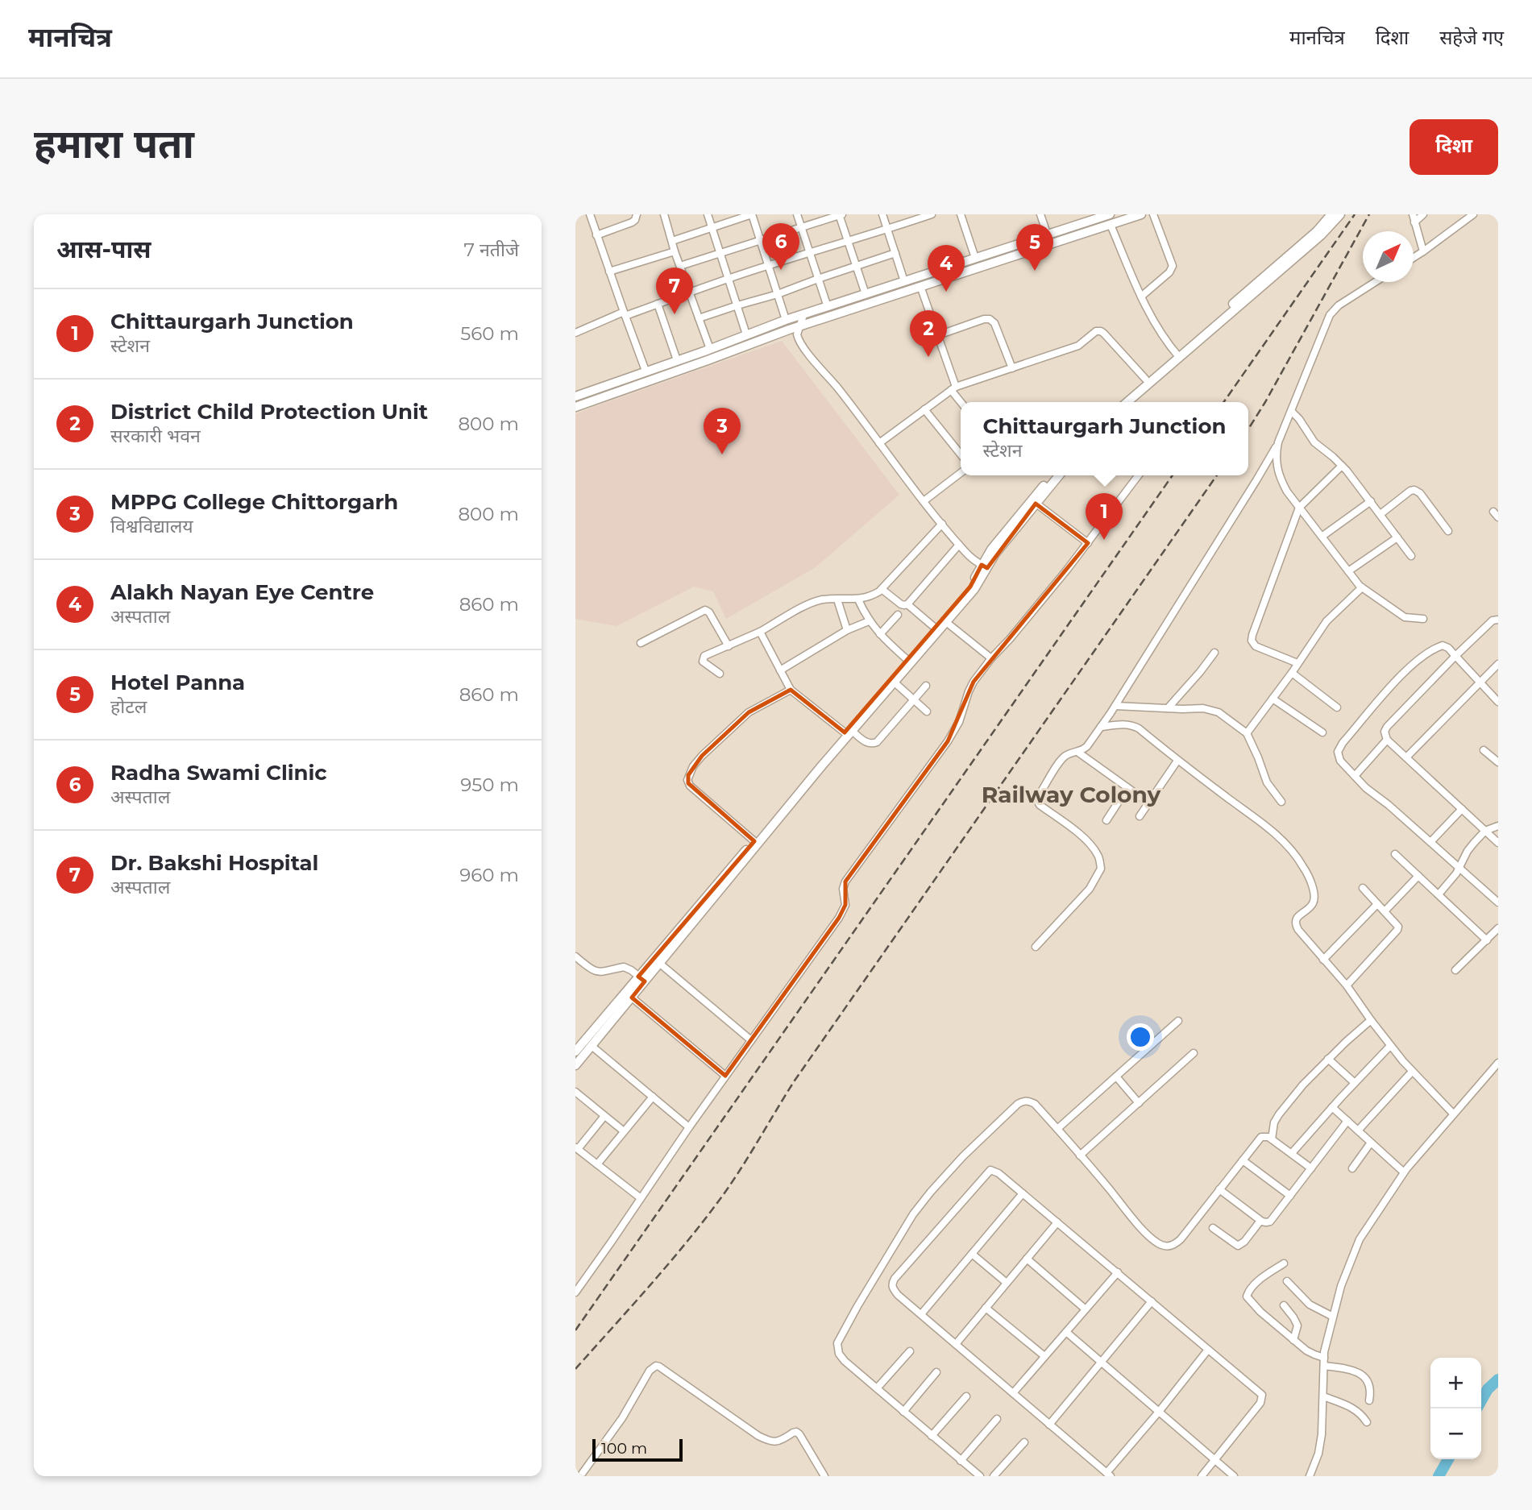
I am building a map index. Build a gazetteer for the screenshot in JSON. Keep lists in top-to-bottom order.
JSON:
{
  "districts": ["Railway Colony"],
  "scale_bar": "100 m",
  "north": "top right",
  "page": {
    "header": "मानचित्र",
    "nav": ["मानचित्र", "दिशा", "सहेजे गए"],
    "buttons": "दिशा",
    "title": "हमारा पता",
    "heading": ["आस-पास", "7 नतीजे"],
    "pins": [
      "6",
      "5",
      "4",
      "7",
      "2",
      "3",
      "1"
    ],
    "list": [
      {
        "mark": "1",
        "name": "Chittaurgarh Junction",
        "note": "स्टेशन",
        "value": "560 m"
      },
      {
        "mark": "2",
        "name": "District Child Protection Unit",
        "note": "सरकारी भवन",
        "value": "800 m"
      },
      {
        "mark": "3",
        "name": "MPPG College Chittorgarh",
        "note": "विश्वविद्यालय",
        "value": "800 m"
      },
      {
        "mark": "4",
        "name": "Alakh Nayan Eye Centre",
        "note": "अस्पताल",
        "value": "860 m"
      },
      {
        "mark": "5",
        "name": "Hotel Panna",
        "note": "होटल",
        "value": "860 m"
      },
      {
        "mark": "6",
        "name": "Radha Swami Clinic",
        "note": "अस्पताल",
        "value": "950 m"
      },
      {
        "mark": "7",
        "name": "Dr. Bakshi Hospital",
        "note": "अस्पताल",
        "value": "960 m"
      }
    ],
    "popup": ["Chittaurgarh Junction", "स्टेशन"],
    "map_buttons": ["+", "−"],
    "scale": "100 m"
  }
}
